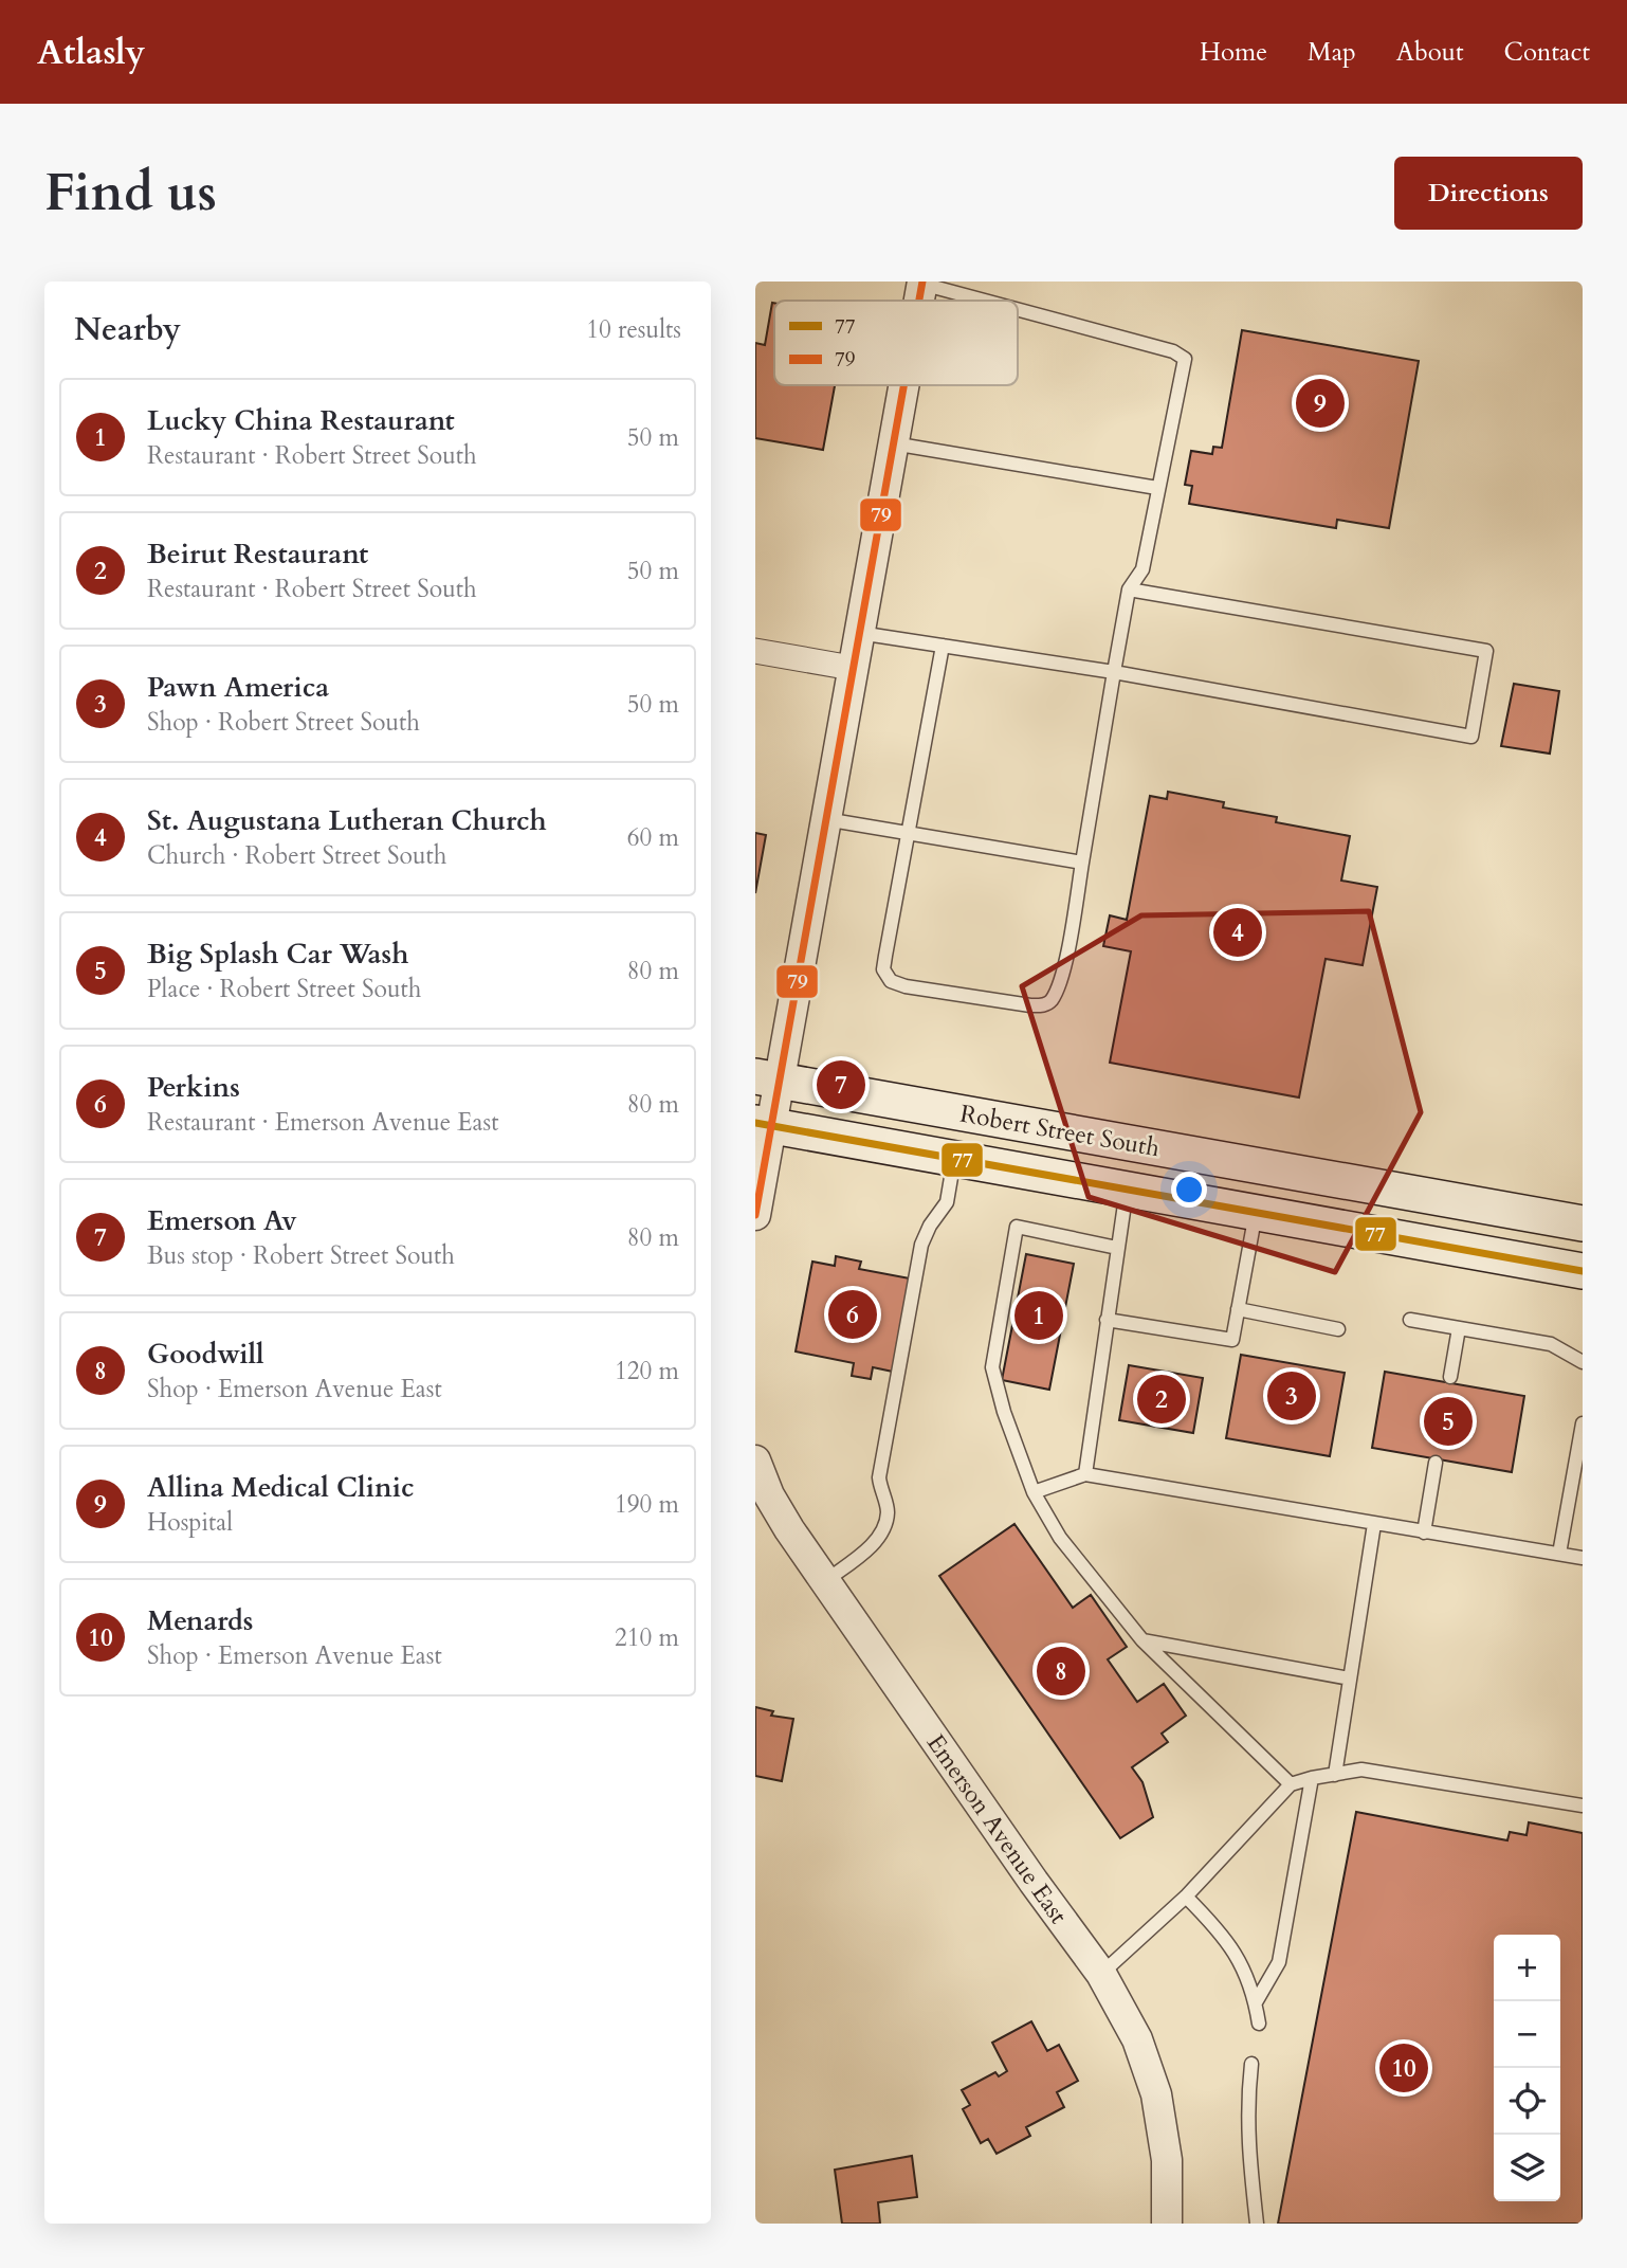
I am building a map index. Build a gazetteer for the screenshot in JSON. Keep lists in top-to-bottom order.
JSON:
{
  "streets": {
    "main road": ["Robert Street South"],
    "street": ["Emerson Avenue East"]
  },
  "lines": ["transit line 79", "transit line 77"],
  "legend": ["77", "79"],
  "page": {
    "header": "Atlasly",
    "nav": [
      "Home",
      "Map",
      "About",
      "Contact"
    ],
    "buttons": "Directions",
    "title": "Find us",
    "heading": ["Nearby", "10 results"],
    "pins": [
      "9",
      "4",
      "7",
      "6",
      "1",
      "3",
      "2",
      "5",
      "8",
      "10"
    ],
    "list": [
      {
        "mark": "1",
        "name": "Lucky China Restaurant",
        "note": "Restaurant · Robert Street South",
        "value": "50 m"
      },
      {
        "mark": "2",
        "name": "Beirut Restaurant",
        "note": "Restaurant · Robert Street South",
        "value": "50 m"
      },
      {
        "mark": "3",
        "name": "Pawn America",
        "note": "Shop · Robert Street South",
        "value": "50 m"
      },
      {
        "mark": "4",
        "name": "St. Augustana Lutheran Church",
        "note": "Church · Robert Street South",
        "value": "60 m"
      },
      {
        "mark": "5",
        "name": "Big Splash Car Wash",
        "note": "Place · Robert Street South",
        "value": "80 m"
      },
      {
        "mark": "6",
        "name": "Perkins",
        "note": "Restaurant · Emerson Avenue East",
        "value": "80 m"
      },
      {
        "mark": "7",
        "name": "Emerson Av",
        "note": "Bus stop · Robert Street South",
        "value": "80 m"
      },
      {
        "mark": "8",
        "name": "Goodwill",
        "note": "Shop · Emerson Avenue East",
        "value": "120 m"
      },
      {
        "mark": "9",
        "name": "Allina Medical Clinic",
        "note": "Hospital",
        "value": "190 m"
      },
      {
        "mark": "10",
        "name": "Menards",
        "note": "Shop · Emerson Avenue East",
        "value": "210 m"
      }
    ],
    "map_buttons": ["+", "−"]
  }
}
